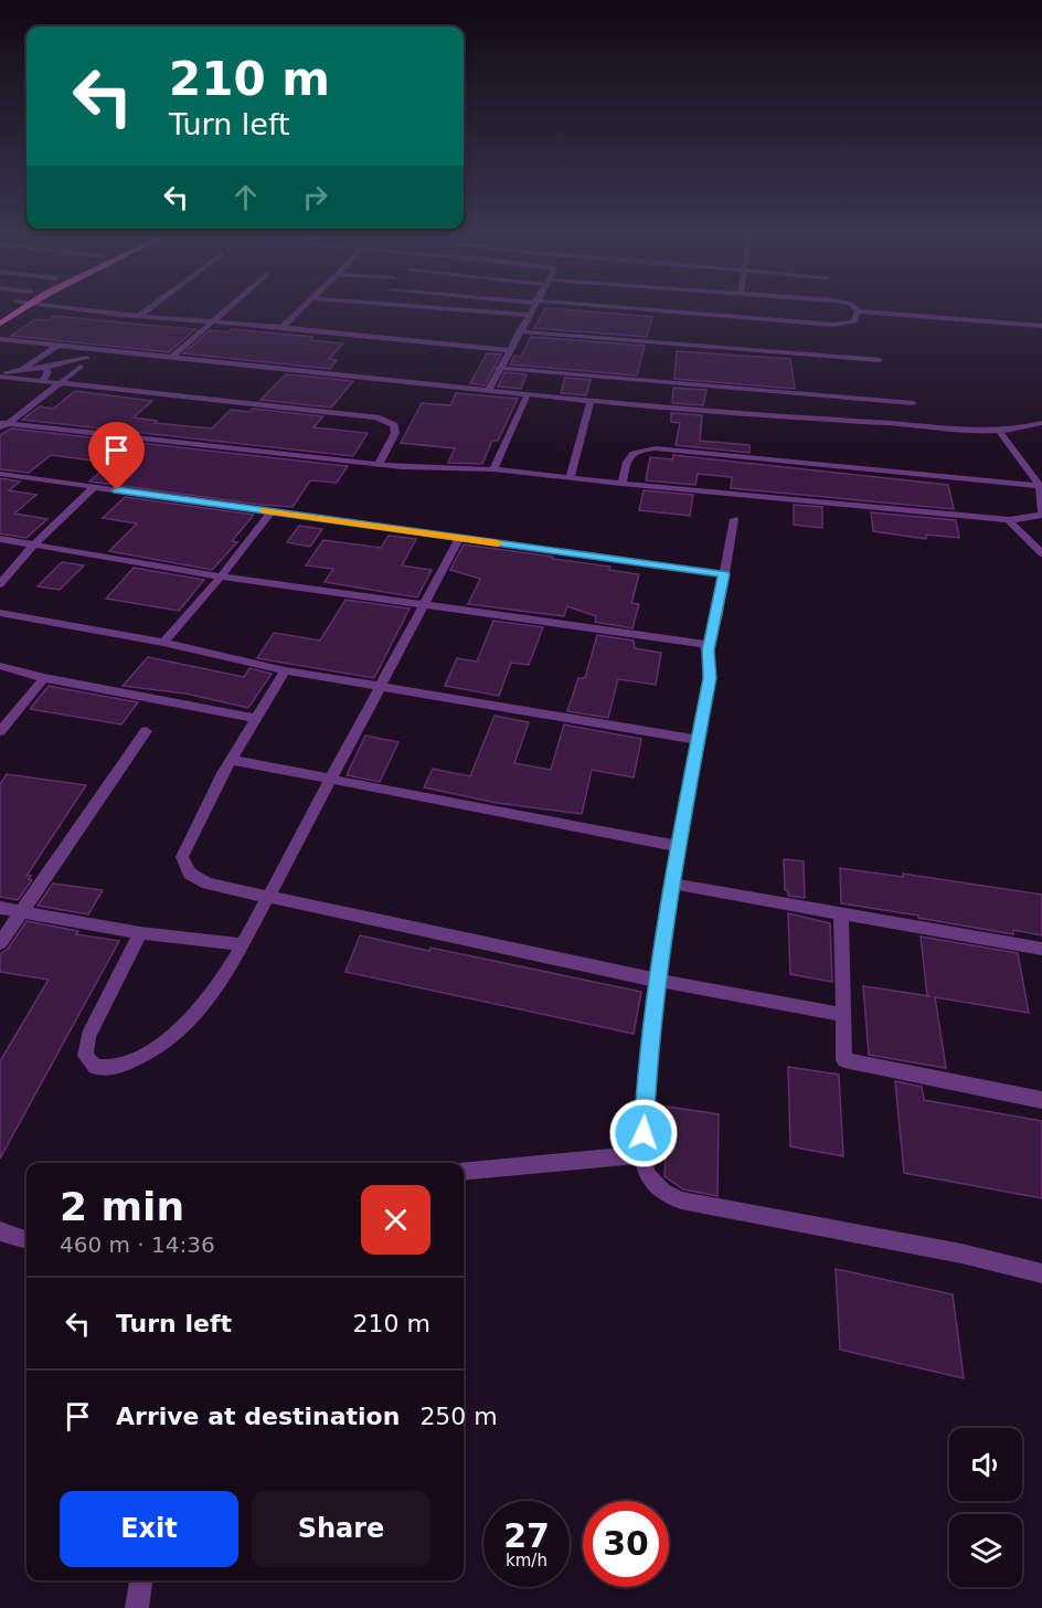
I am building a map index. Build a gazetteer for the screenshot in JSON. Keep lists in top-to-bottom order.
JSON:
{
  "page": {
    "turn": ["210 m", "Turn left"],
    "heading": ["2 min", "460 m · 14:36"],
    "list": [
      {
        "name": "Turn left",
        "value": "210 m"
      },
      {
        "name": "Arrive at destination",
        "value": "250 m"
      }
    ],
    "buttons": ["Exit", "Share"],
    "speed": "27 km/h",
    "limit": "30"
  }
}
